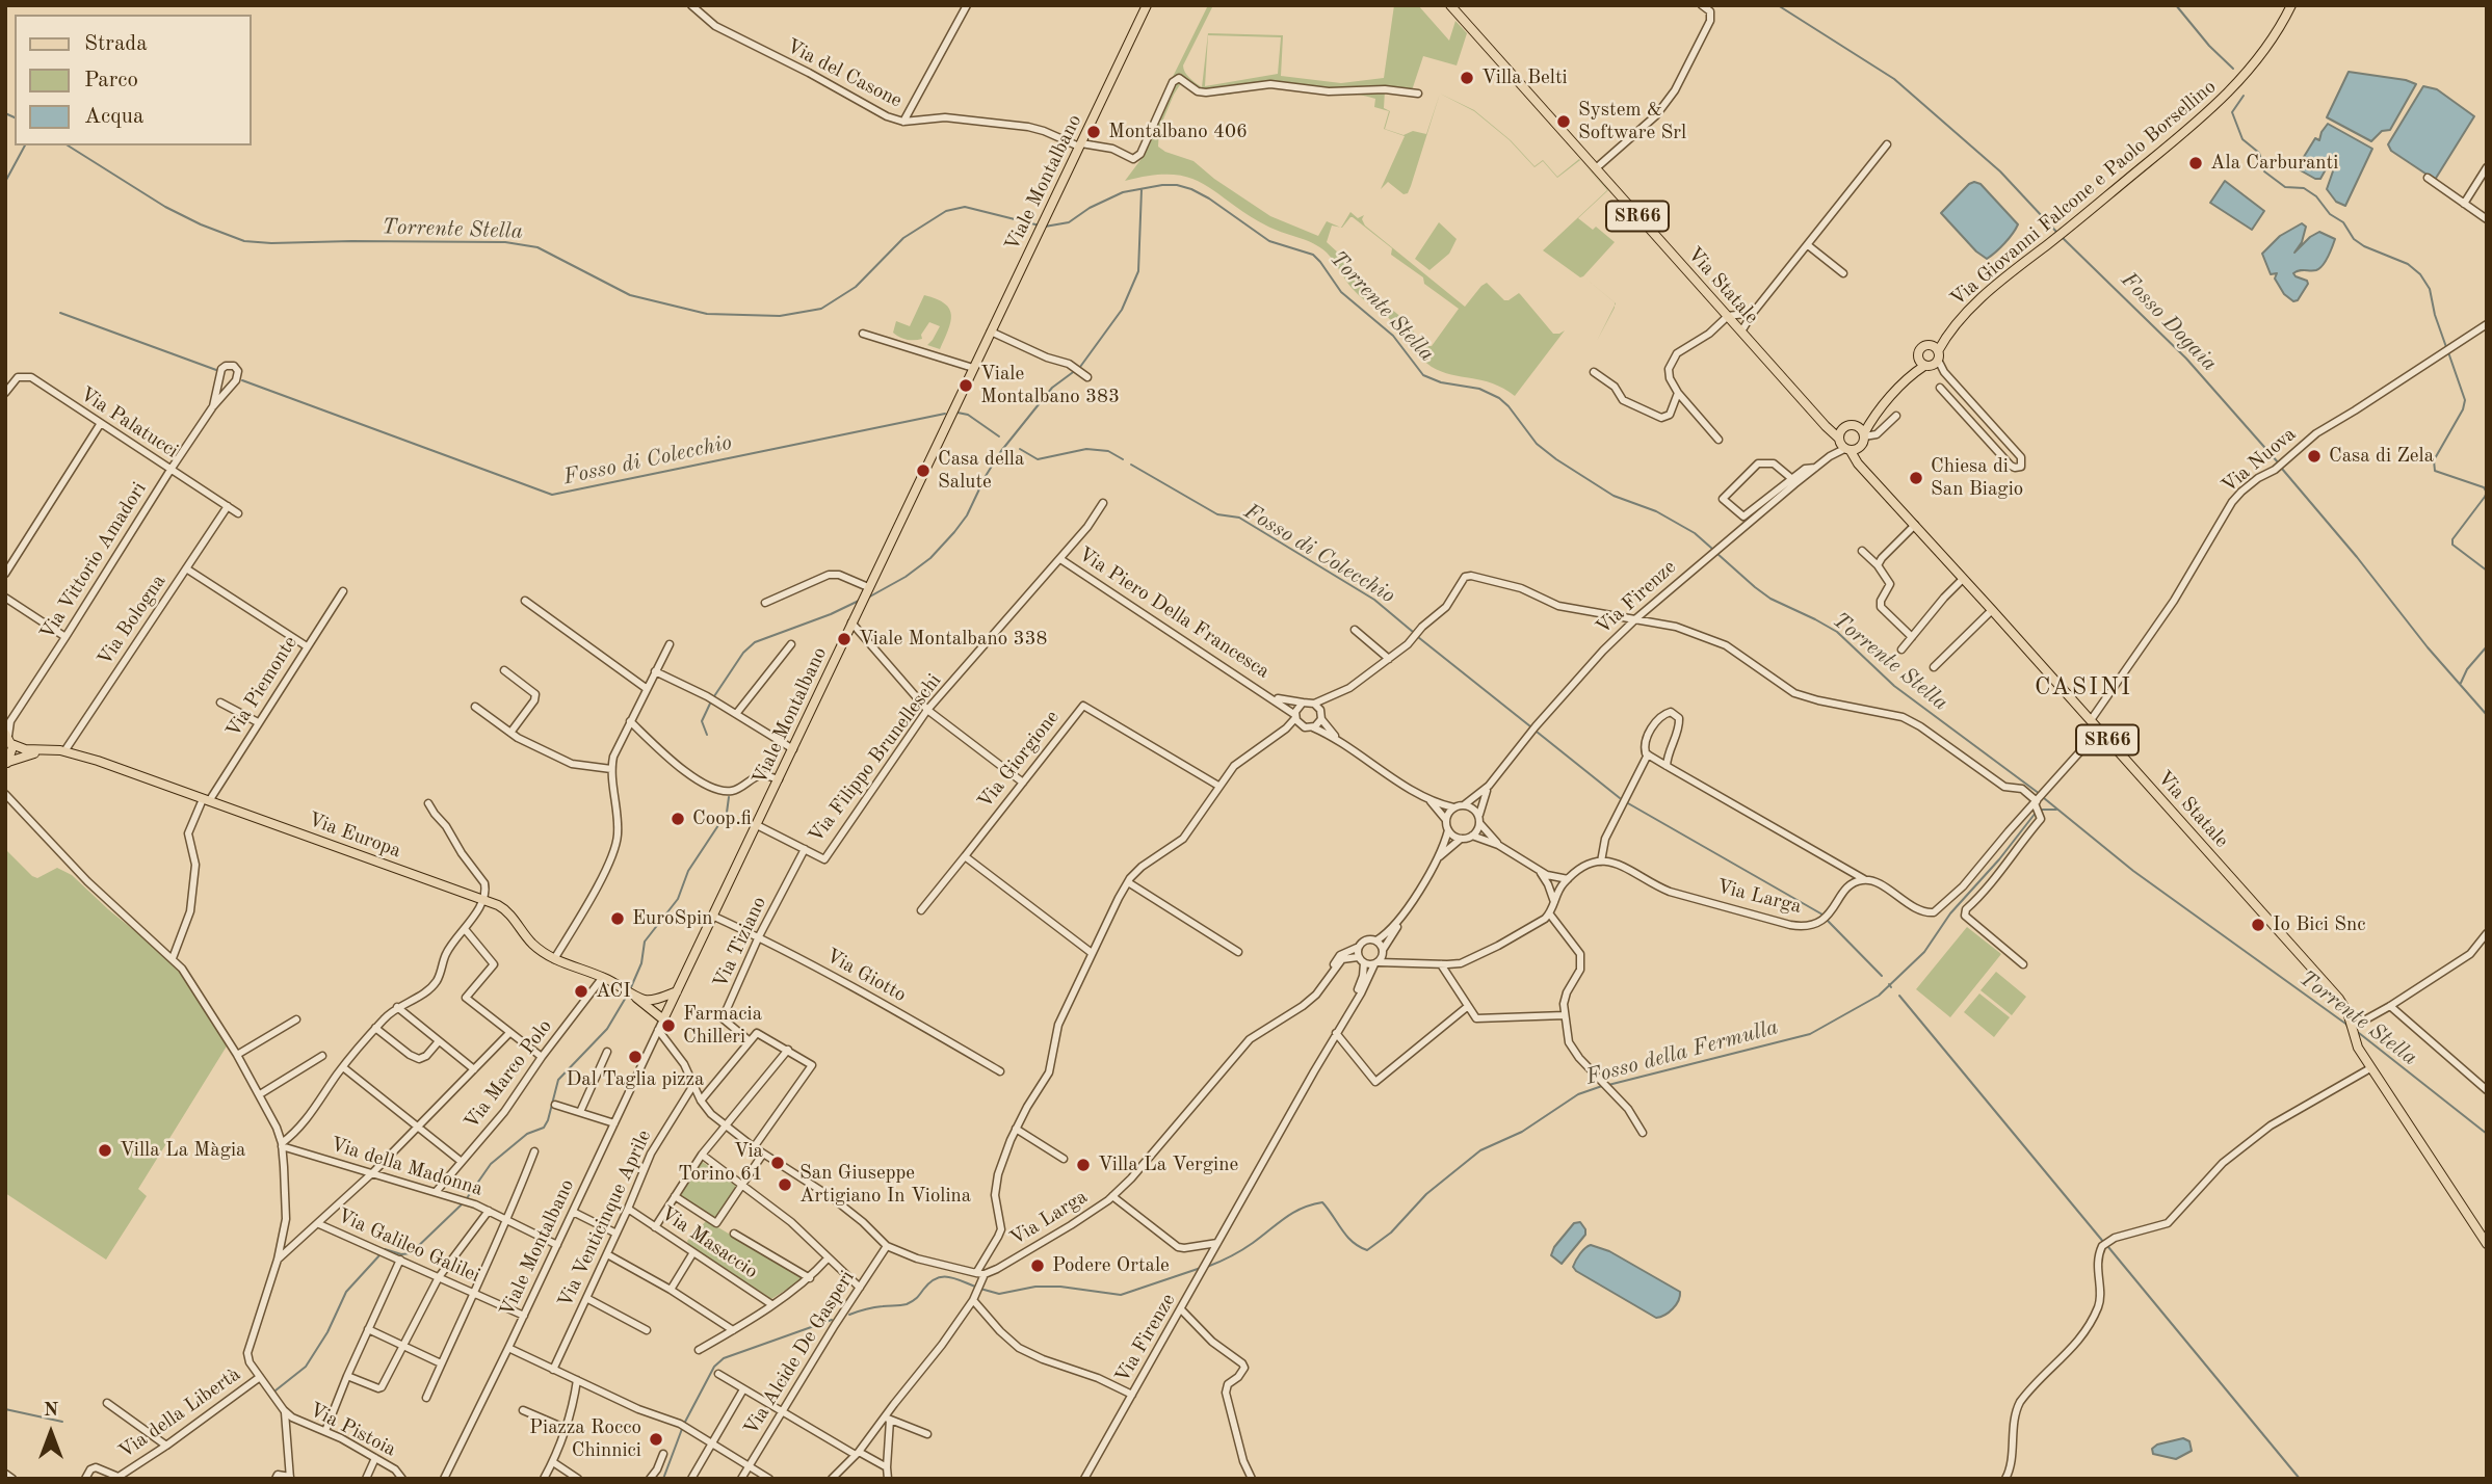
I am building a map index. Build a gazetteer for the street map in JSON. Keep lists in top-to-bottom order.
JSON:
{
  "streets": {
    "main road": [
      "Viale Montalbano",
      "Via Giovanni Falcone e Paolo Borsellino",
      "SR66",
      "Via Statale",
      "Via Europa"
    ],
    "street": [
      "Via del Casone",
      "Via Palatucci",
      "Via Nuova",
      "Via Vittorio Amadori",
      "Via Firenze",
      "Via Piero Della Francesca",
      "Via Bologna",
      "Via Piemonte",
      "Via Filippo Brunelleschi",
      "Via Giorgione",
      "Via Larga",
      "Via Tiziano",
      "Via Giotto",
      "Via Marco Polo",
      "Via della Madonna",
      "Via Venticinque Aprile",
      "Via Masaccio",
      "Via Galileo Galilei",
      "Via Alcide De Gasperi",
      "Via della Libertà",
      "Via Pistoia"
    ]
  },
  "crossings": [
    ["Via del Casone", "Viale Montalbano"],
    ["Viale Montalbano", "Via Filippo Brunelleschi"],
    ["Viale Montalbano", "Via Giotto"],
    ["Viale Montalbano", "Via della Madonna"],
    ["Viale Montalbano", "Via Galileo Galilei"],
    ["Via Giovanni Falcone e Paolo Borsellino", "Via Statale"],
    ["Via Giovanni Falcone e Paolo Borsellino", "Via Firenze"],
    ["SR66", "Via Statale"],
    ["Via Statale", "Via Nuova"],
    ["Via Statale", "Via Firenze"],
    ["Via Palatucci", "Via Vittorio Amadori"],
    ["Via Palatucci", "Via Bologna"],
    ["Via Vittorio Amadori", "Via Europa"],
    ["Via Firenze", "Via Larga"],
    ["Via Piero Della Francesca", "Via Filippo Brunelleschi"],
    ["Via Bologna", "Via Europa"],
    ["Via Piemonte", "Via Europa"],
    ["Via Piemonte", "Via Pistoia"],
    ["Via Filippo Brunelleschi", "Via Tiziano"],
    ["Via Europa", "Via Marco Polo"],
    ["Via Tiziano", "Via Giotto"],
    ["Via Marco Polo", "Via della Madonna"],
    ["Via della Madonna", "Via Pistoia"],
    ["Via Venticinque Aprile", "Via Masaccio"],
    ["Via della Libertà", "Via Pistoia"]
  ],
  "districts": ["CASINI"],
  "water": [
    "Torrente Stella",
    "Fosso Dogaia",
    "Fosso di Colecchio",
    "Fosso della Fermulla"
  ],
  "places": [
    "Villa Belti",
    "System & Software Srl",
    "Montalbano 406",
    "Ala Carburanti",
    "Viale Montalbano 383",
    "Casa di Zela",
    "Casa della Salute",
    "Chiesa di San Biagio",
    "Viale Montalbano 338",
    "Coop.fi",
    "EuroSpin",
    "Io Bici Snc",
    "ACI",
    "Farmacia Chilleri",
    "Dal Taglia pizza",
    "Villa La Màgia",
    "Via Torino 61",
    "Villa La Vergine",
    "San Giuseppe Artigiano In Violina",
    "Podere Ortale",
    "Piazza Rocco Chinnici"
  ],
  "legend": ["Strada", "Parco", "Acqua"],
  "north": "top"
}
